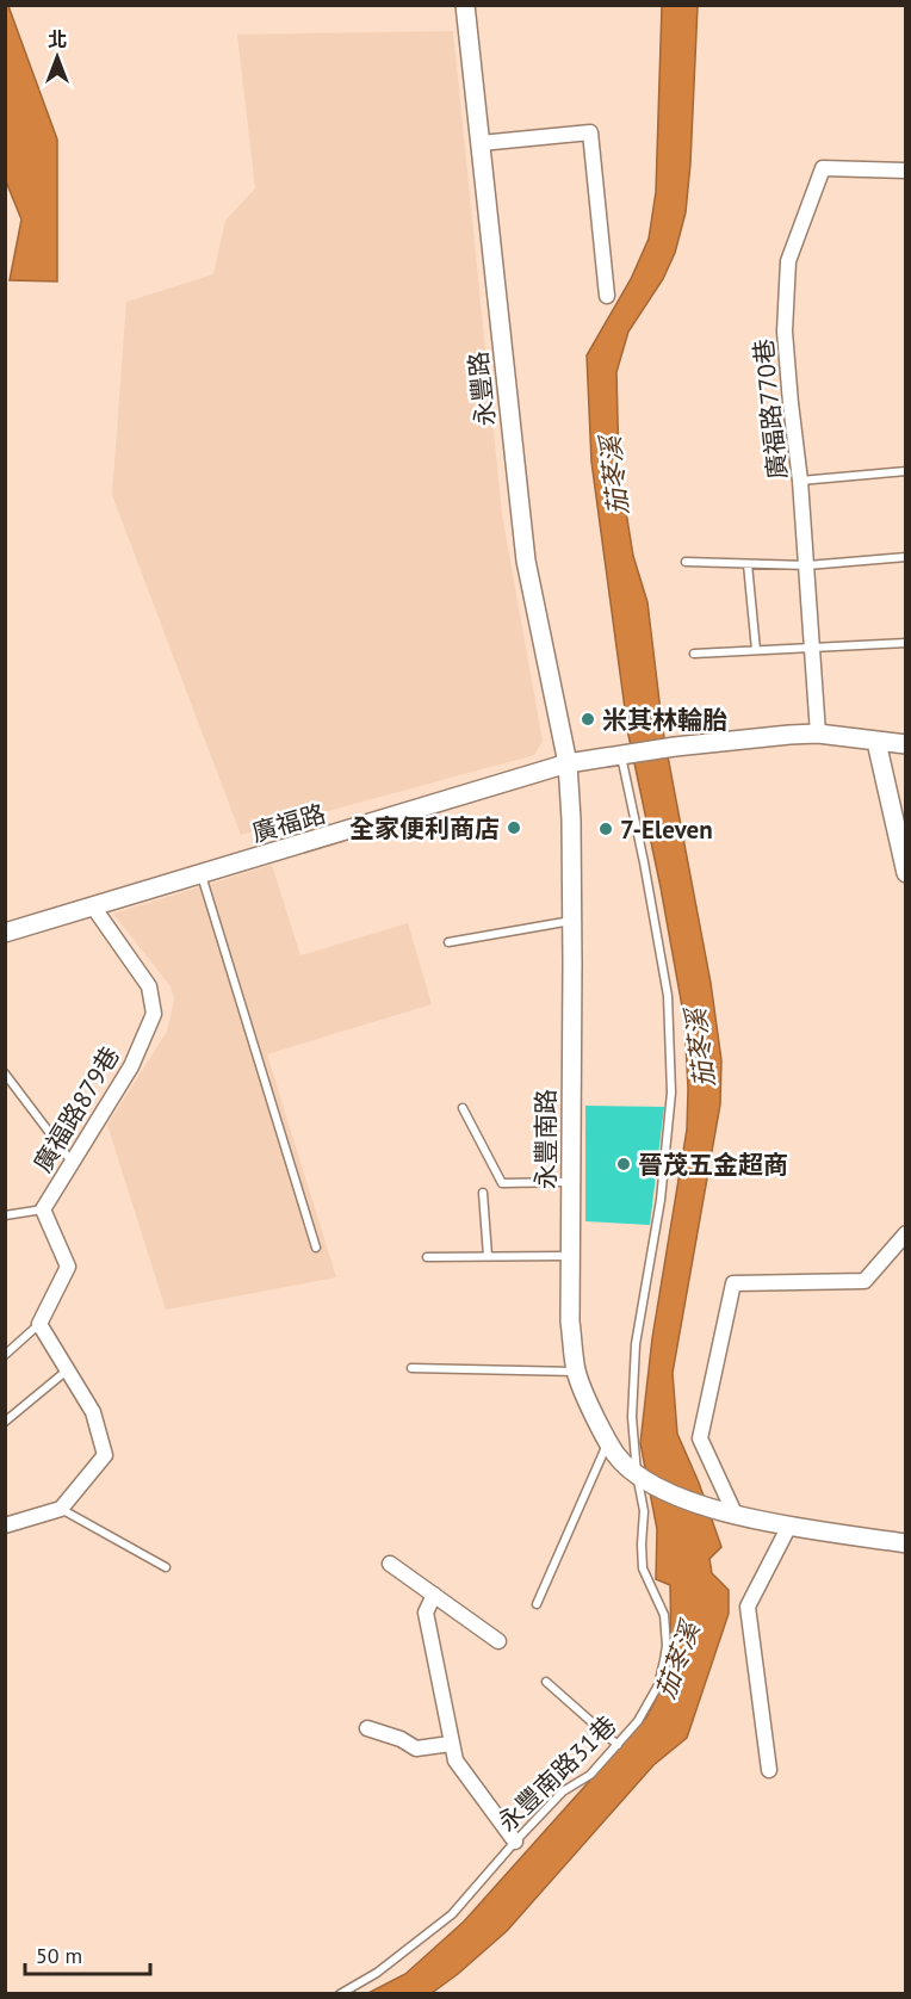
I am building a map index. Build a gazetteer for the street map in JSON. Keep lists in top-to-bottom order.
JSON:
{
  "streets": {
    "street": [
      "永豐路",
      "廣福路770巷",
      "廣福路",
      "廣福路879巷",
      "永豐南路"
    ],
    "lane": ["永豐南路31巷"]
  },
  "crossings": [
    ["永豐路", "廣福路"],
    ["永豐路", "永豐南路"],
    ["廣福路770巷", "廣福路"],
    ["廣福路", "廣福路879巷"],
    ["廣福路", "永豐南路"],
    ["廣福路", "永豐南路31巷"],
    ["永豐南路", "永豐南路31巷"]
  ],
  "water": ["茄苳溪"],
  "places": [
    "米其林輪胎",
    "全家便利商店",
    "7-Eleven",
    "晉茂五金超商"
  ],
  "scale_bar": "50 m",
  "north": "top"
}
